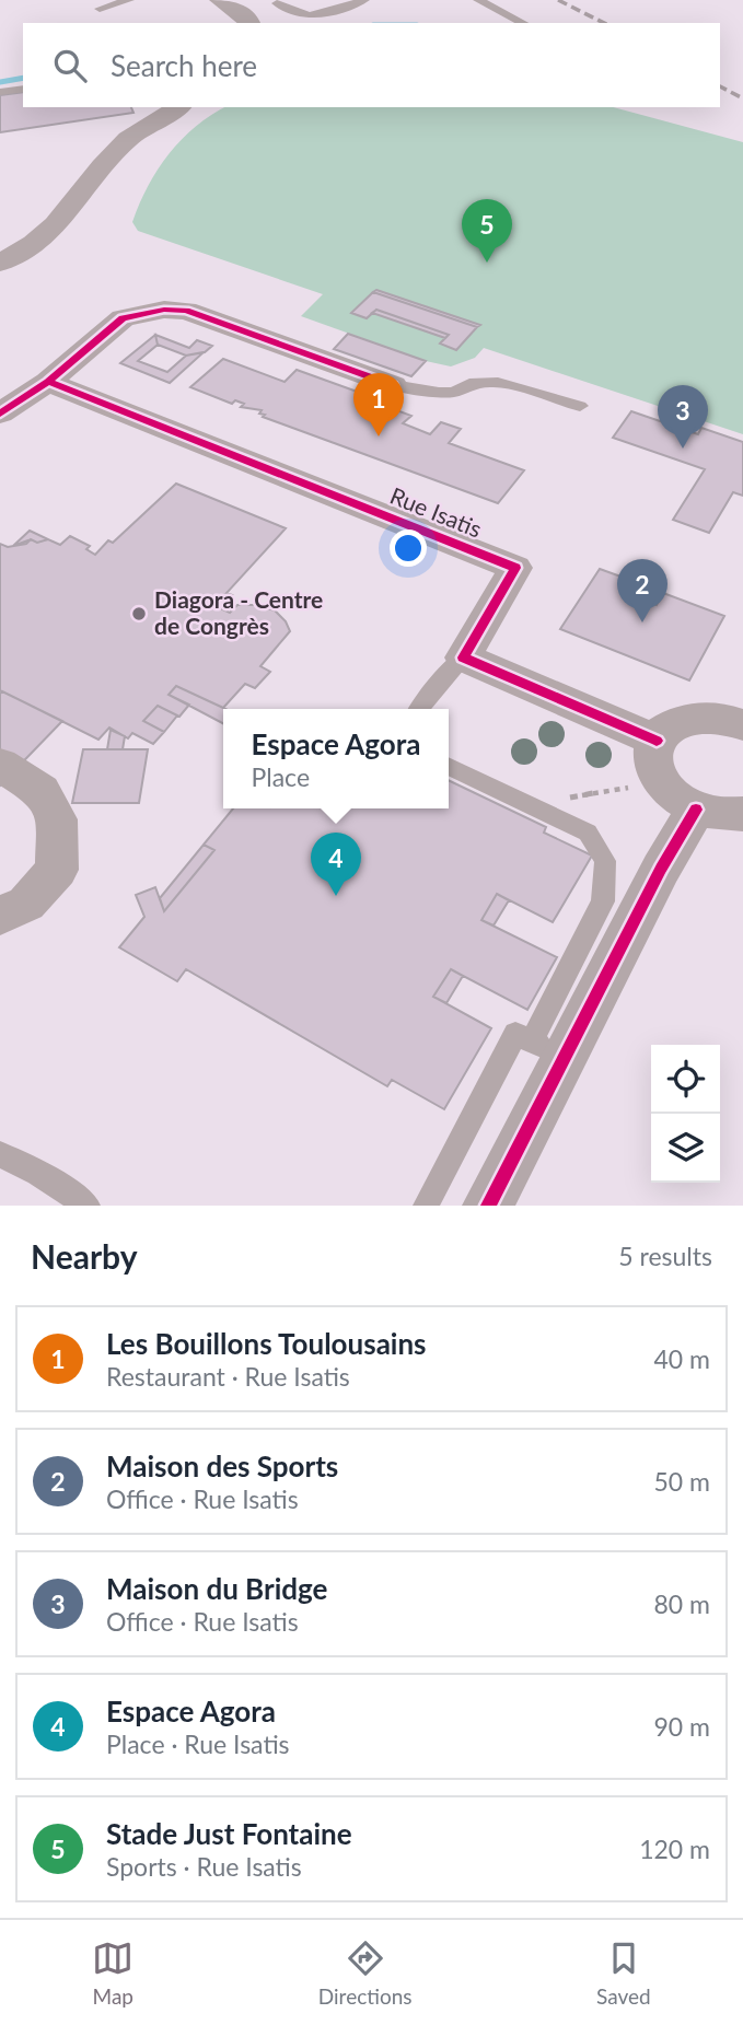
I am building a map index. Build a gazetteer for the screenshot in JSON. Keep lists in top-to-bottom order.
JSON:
{
  "streets": {
    "street": ["Rue Isatis"]
  },
  "places": ["Diagora - Centre de Congrès"],
  "page": {
    "search": "Search here",
    "pins": [
      "5",
      "1",
      "3",
      "2",
      "4"
    ],
    "popup": ["Espace Agora", "Place"],
    "heading": ["Nearby", "5 results"],
    "list": [
      {
        "mark": "1",
        "name": "Les Bouillons Toulousains",
        "note": "Restaurant · Rue Isatis",
        "value": "40 m"
      },
      {
        "mark": "2",
        "name": "Maison des Sports",
        "note": "Office · Rue Isatis",
        "value": "50 m"
      },
      {
        "mark": "3",
        "name": "Maison du Bridge",
        "note": "Office · Rue Isatis",
        "value": "80 m"
      },
      {
        "mark": "4",
        "name": "Espace Agora",
        "note": "Place · Rue Isatis",
        "value": "90 m"
      },
      {
        "mark": "5",
        "name": "Stade Just Fontaine",
        "note": "Sports · Rue Isatis",
        "value": "120 m"
      }
    ],
    "nav": ["Map", "Directions", "Saved"]
  }
}
